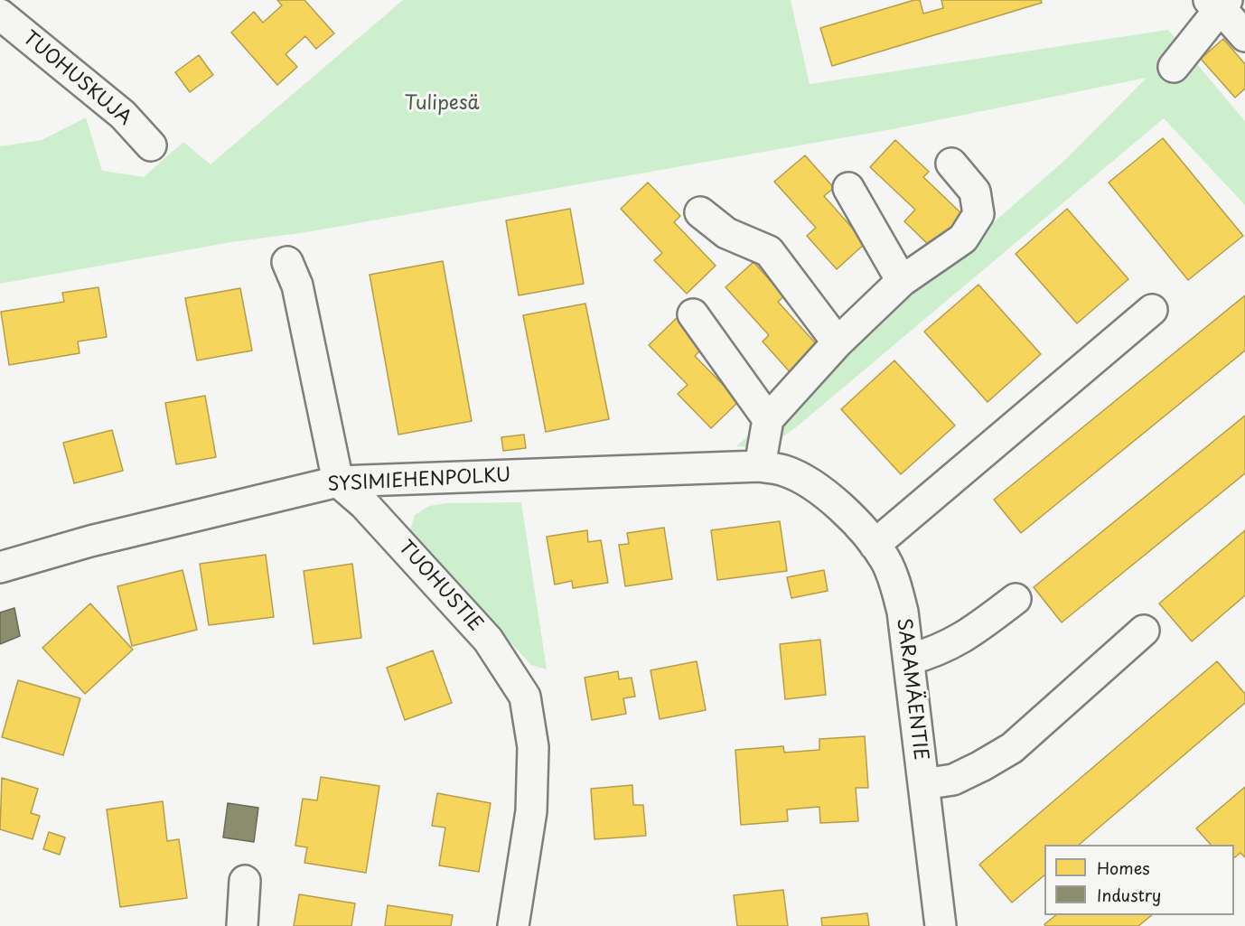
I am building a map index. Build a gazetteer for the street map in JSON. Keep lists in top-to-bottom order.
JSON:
{
  "streets": {
    "street": [
      "TUOHUSKUJA",
      "SYSIMIEHENPOLKU",
      "TUOHUSTIE",
      "SARAMÄENTIE"
    ]
  },
  "crossings": [
    ["SYSIMIEHENPOLKU", "TUOHUSTIE"],
    ["SYSIMIEHENPOLKU", "SARAMÄENTIE"]
  ],
  "parks": ["Tulipesä"],
  "legend": ["Homes", "Industry"]
}
